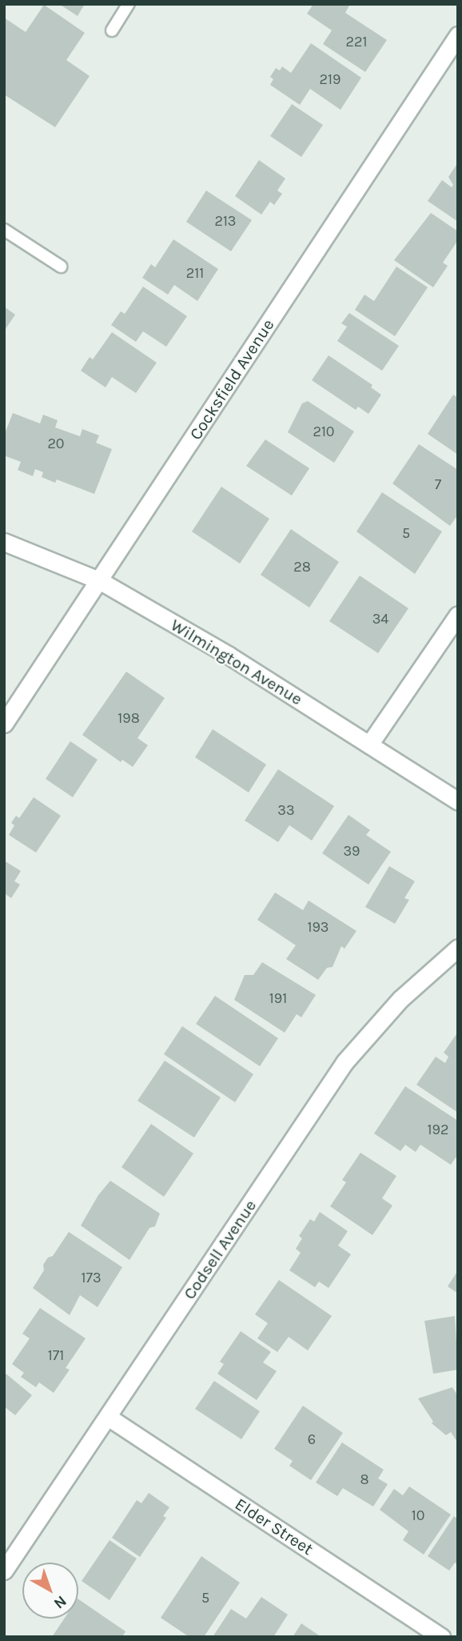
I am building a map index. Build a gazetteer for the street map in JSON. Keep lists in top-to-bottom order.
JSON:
{
  "streets": {
    "street": [
      "Cocksfield Avenue",
      "Wilmington Avenue",
      "Codsell Avenue",
      "Elder Street"
    ]
  },
  "crossings": [
    ["Cocksfield Avenue", "Wilmington Avenue"],
    ["Codsell Avenue", "Elder Street"]
  ],
  "house_numbers": [
    "221",
    "219",
    "213",
    "211",
    "210",
    "20",
    "7",
    "5",
    "28",
    "34",
    "198",
    "33",
    "39",
    "193",
    "191",
    "192",
    "173",
    "171",
    "6",
    "8",
    "10",
    "5"
  ],
  "north": "bottom right"
}
